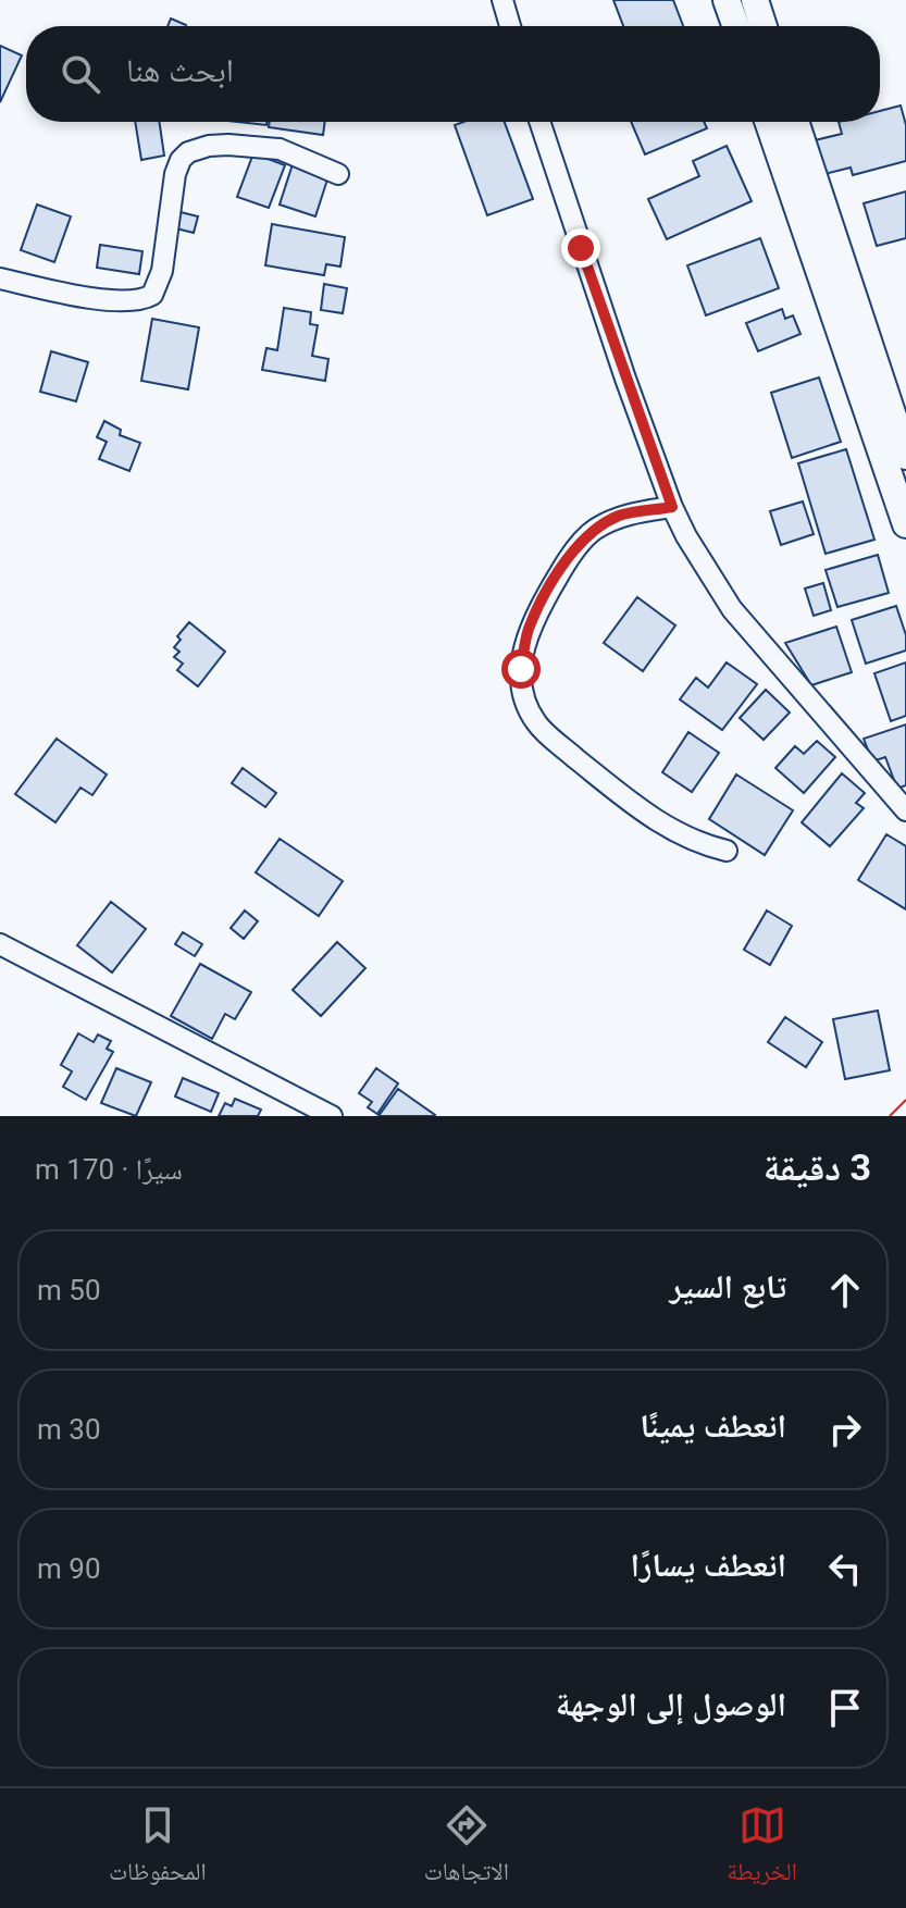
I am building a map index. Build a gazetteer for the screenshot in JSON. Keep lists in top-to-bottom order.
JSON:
{
  "page": {
    "search": "ابحث هنا",
    "heading": ["3 دقيقة", "سيرًا · 170 m"],
    "list": [
      ["تابع السير", "50 m"],
      ["انعطف يمينًا", "30 m"],
      ["انعطف يسارًا", "90 m"],
      "الوصول إلى الوجهة"
    ],
    "nav": ["الخريطة", "الاتجاهات", "المحفوظات"]
  }
}
